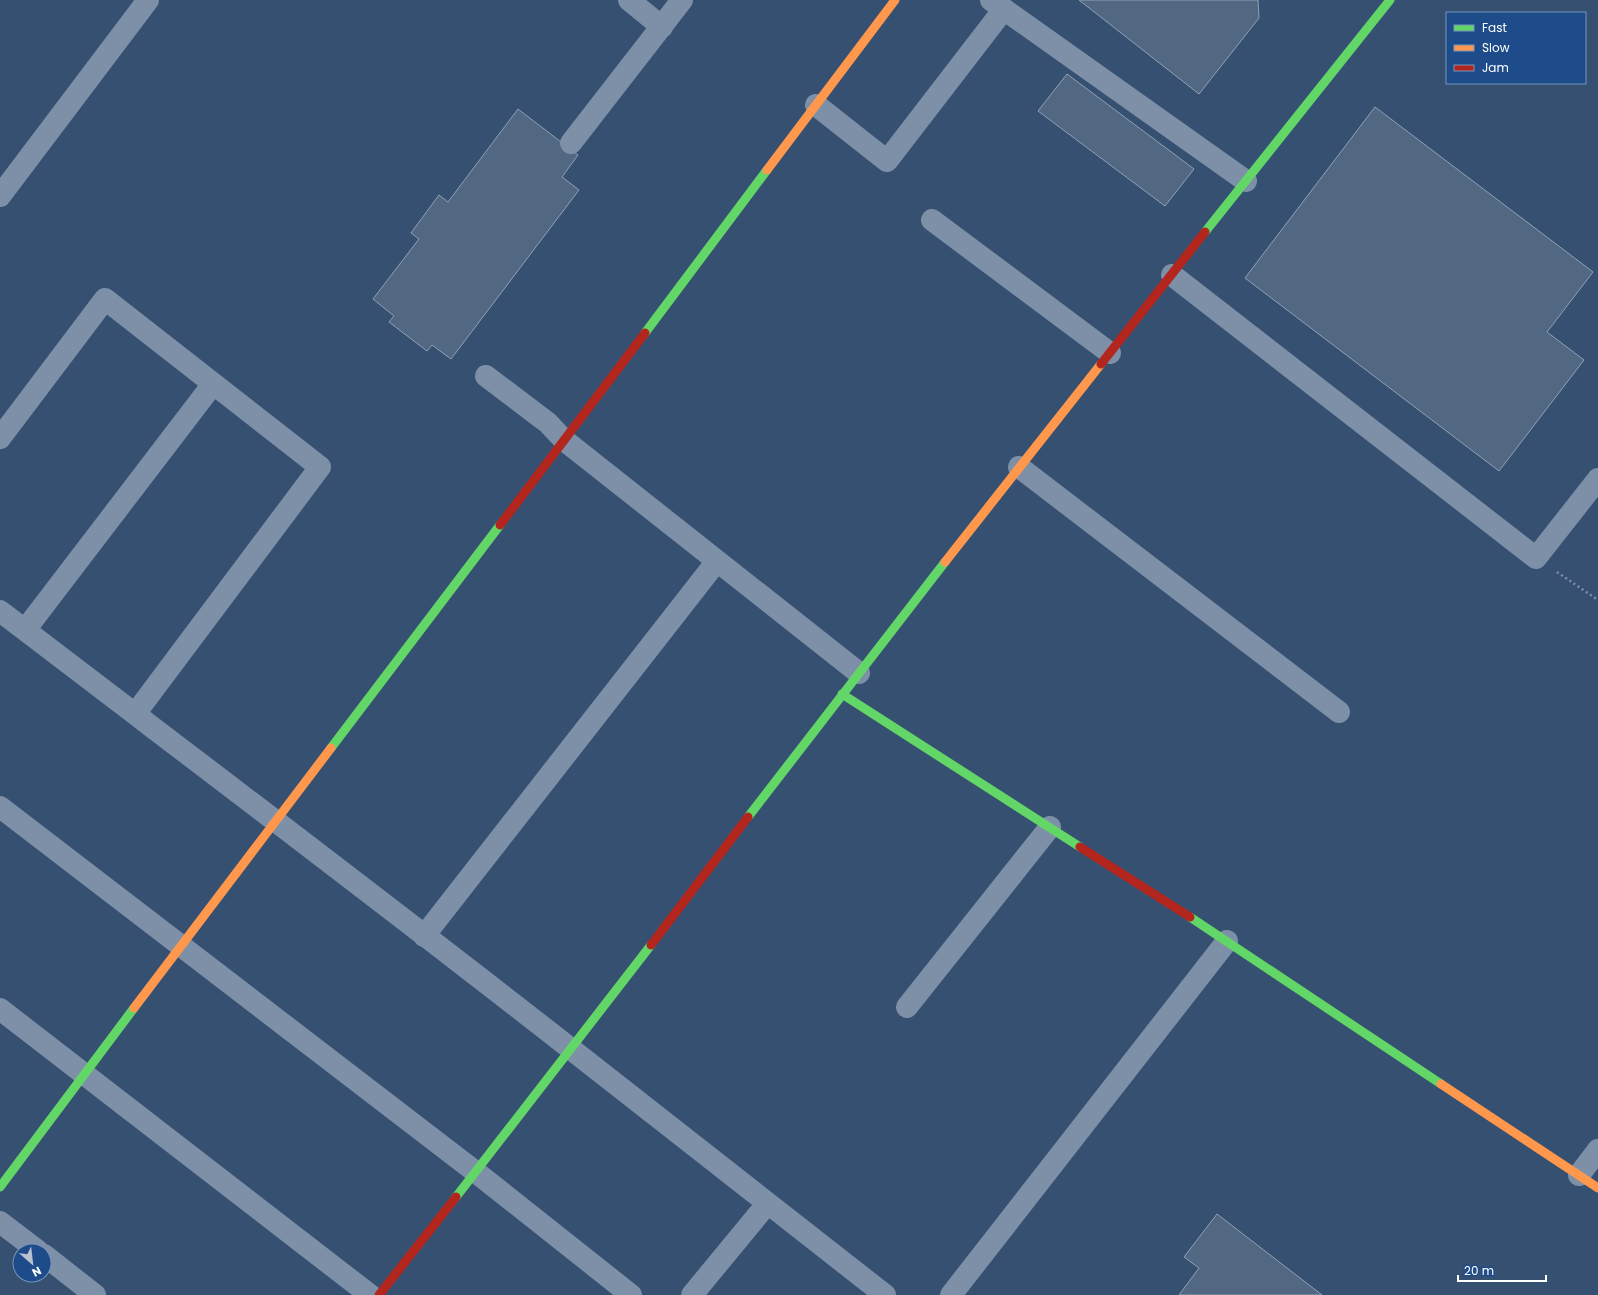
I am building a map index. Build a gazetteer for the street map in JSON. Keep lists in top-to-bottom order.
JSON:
{
  "legend": ["Fast", "Slow", "Jam"],
  "scale_bar": "20 m",
  "north": "bottom right"
}
